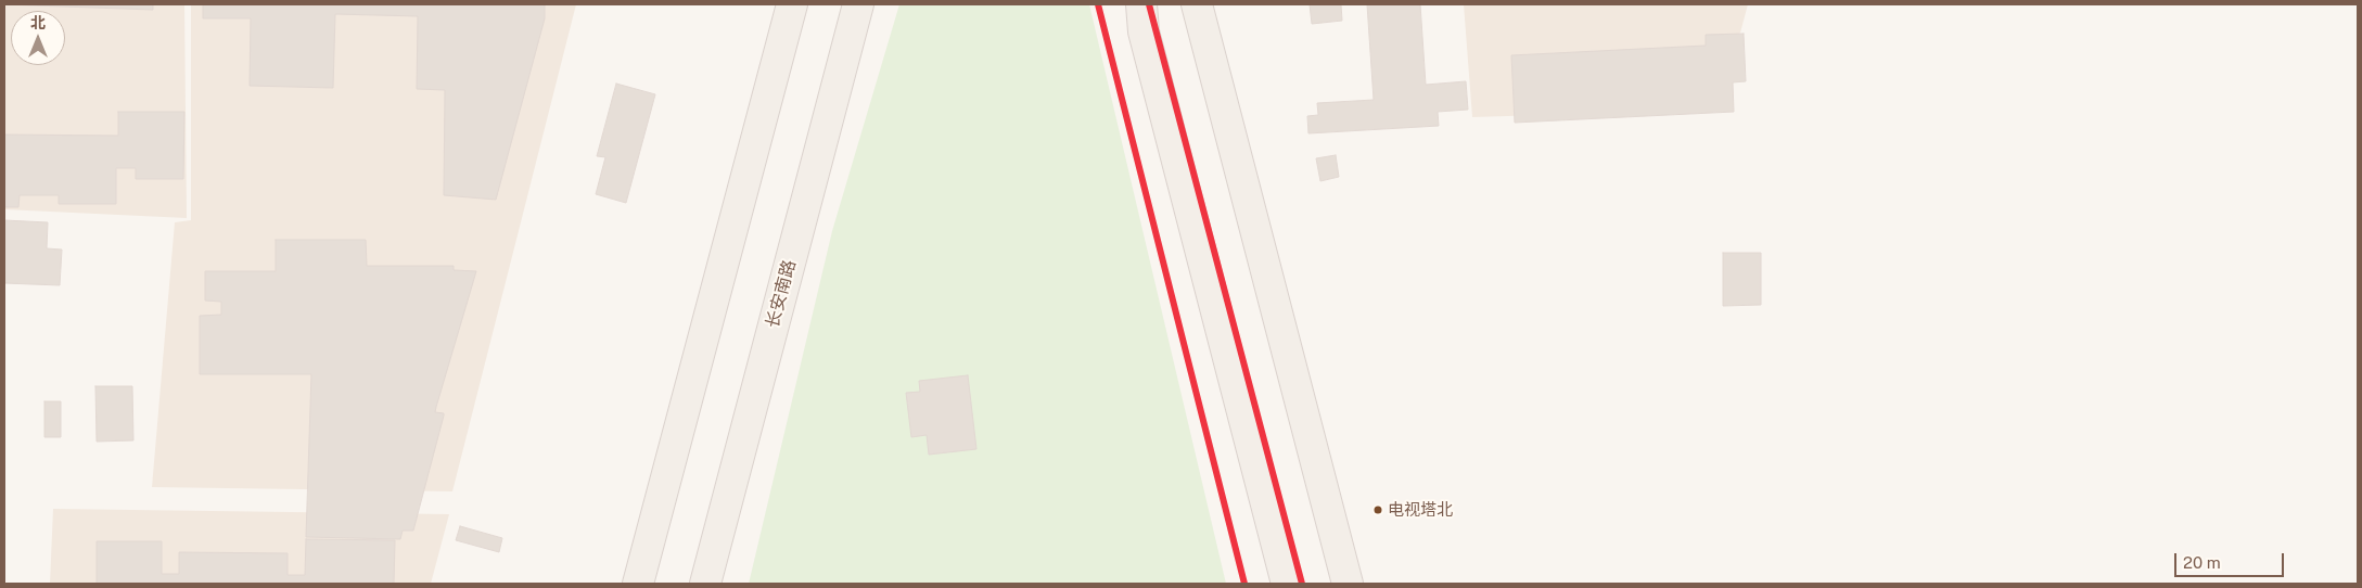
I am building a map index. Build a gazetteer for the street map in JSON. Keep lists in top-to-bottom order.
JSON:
{
  "streets": {
    "main road": ["长安南路"]
  },
  "places": ["电视塔北"],
  "scale_bar": "20 m",
  "north": "top"
}
